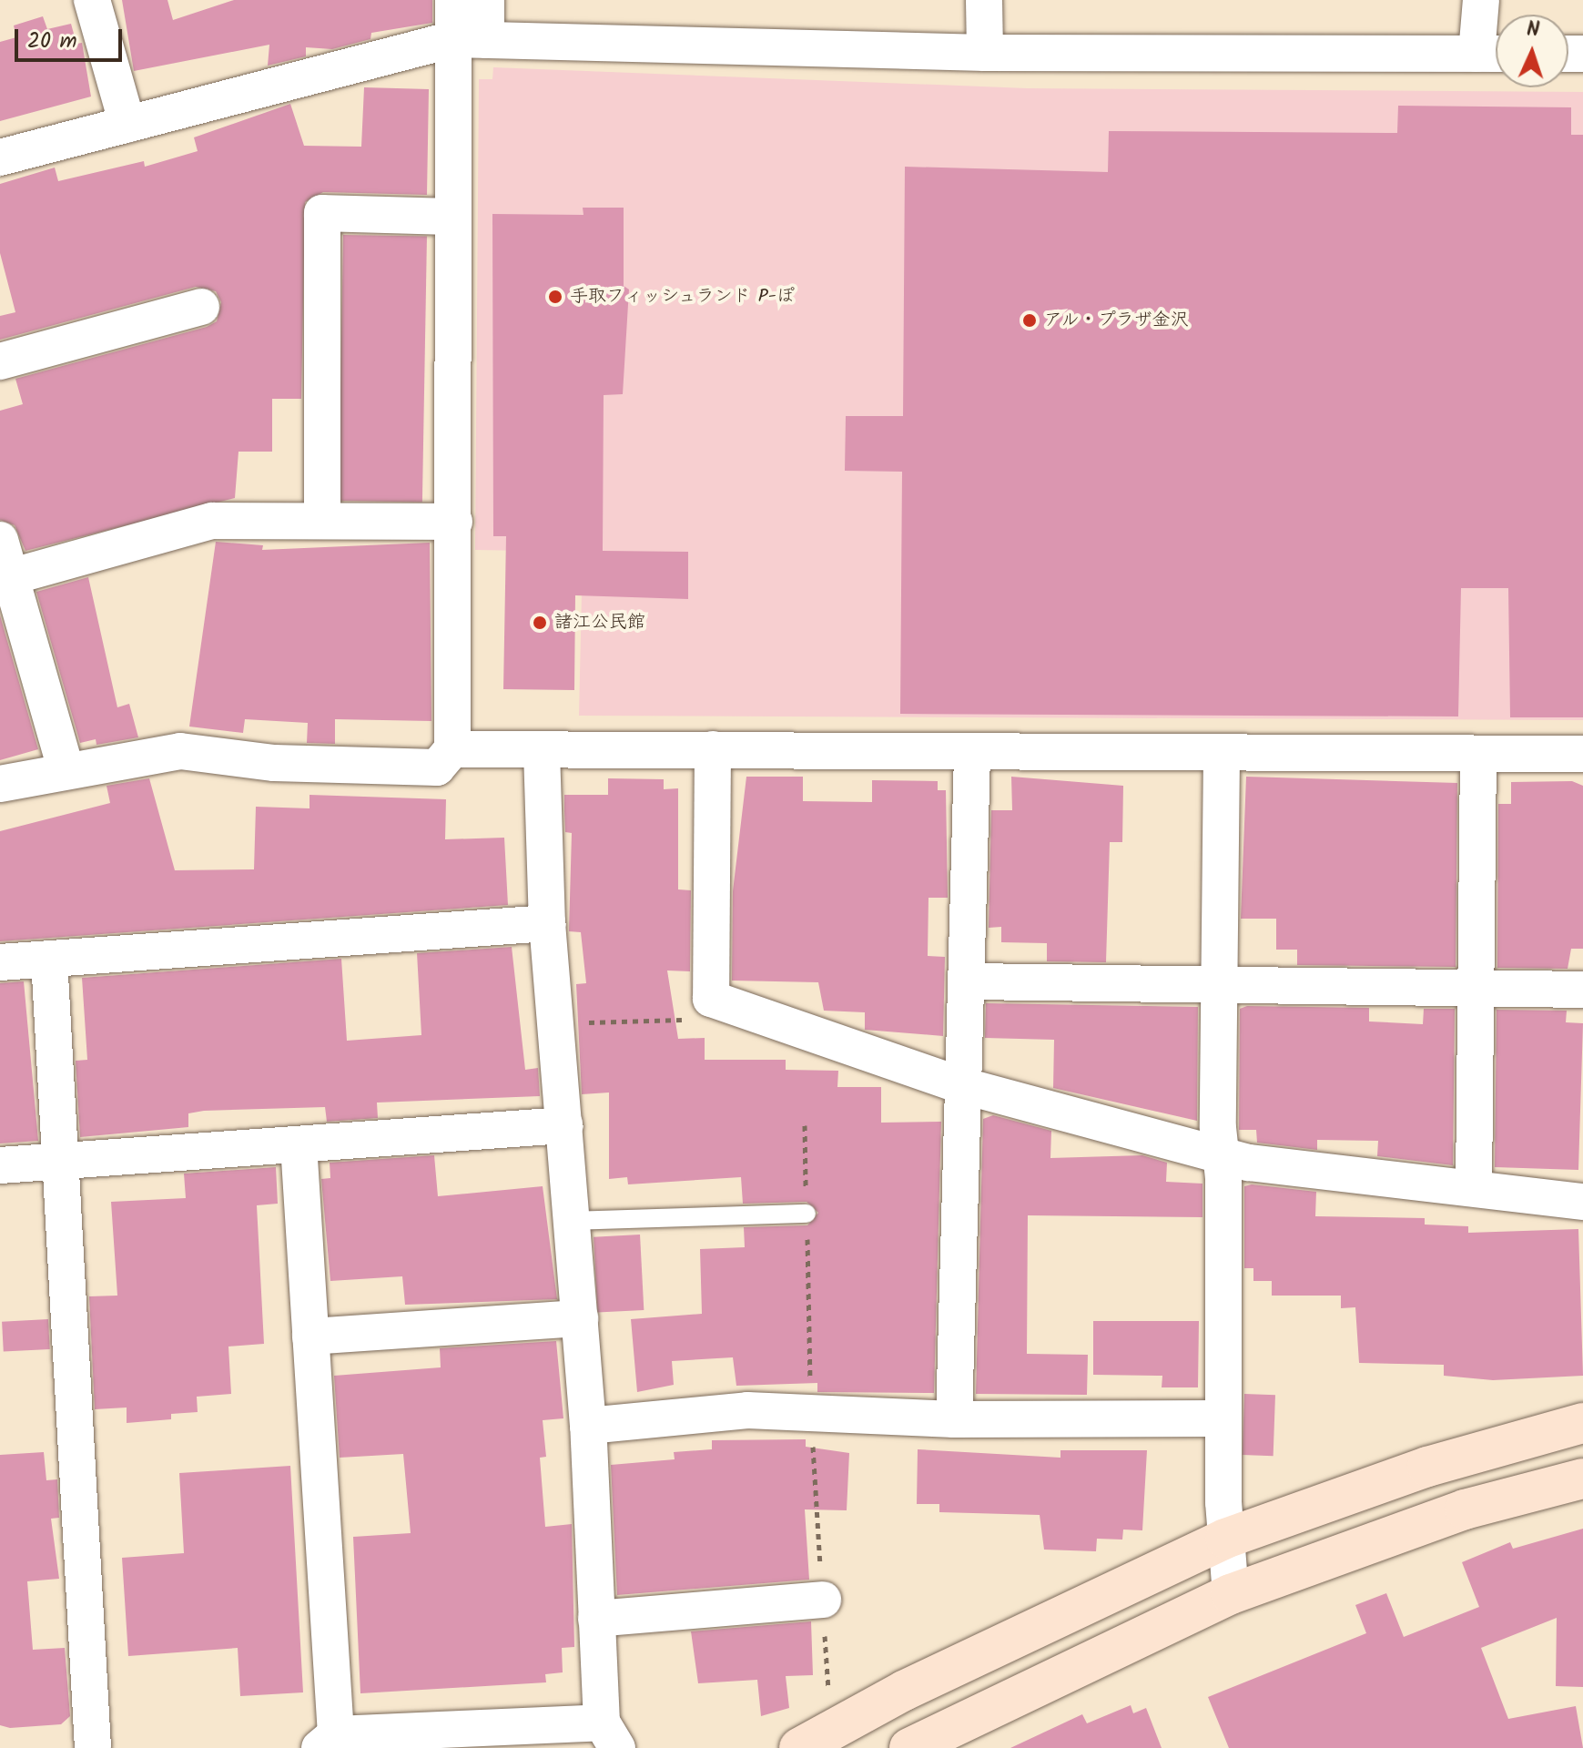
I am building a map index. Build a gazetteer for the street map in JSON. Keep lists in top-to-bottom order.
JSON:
{
  "places": ["手取フィッシュランド P-ぽ", "アル・プラザ金沢", "諸江公民館"],
  "scale_bar": "20 m",
  "north": "top"
}
